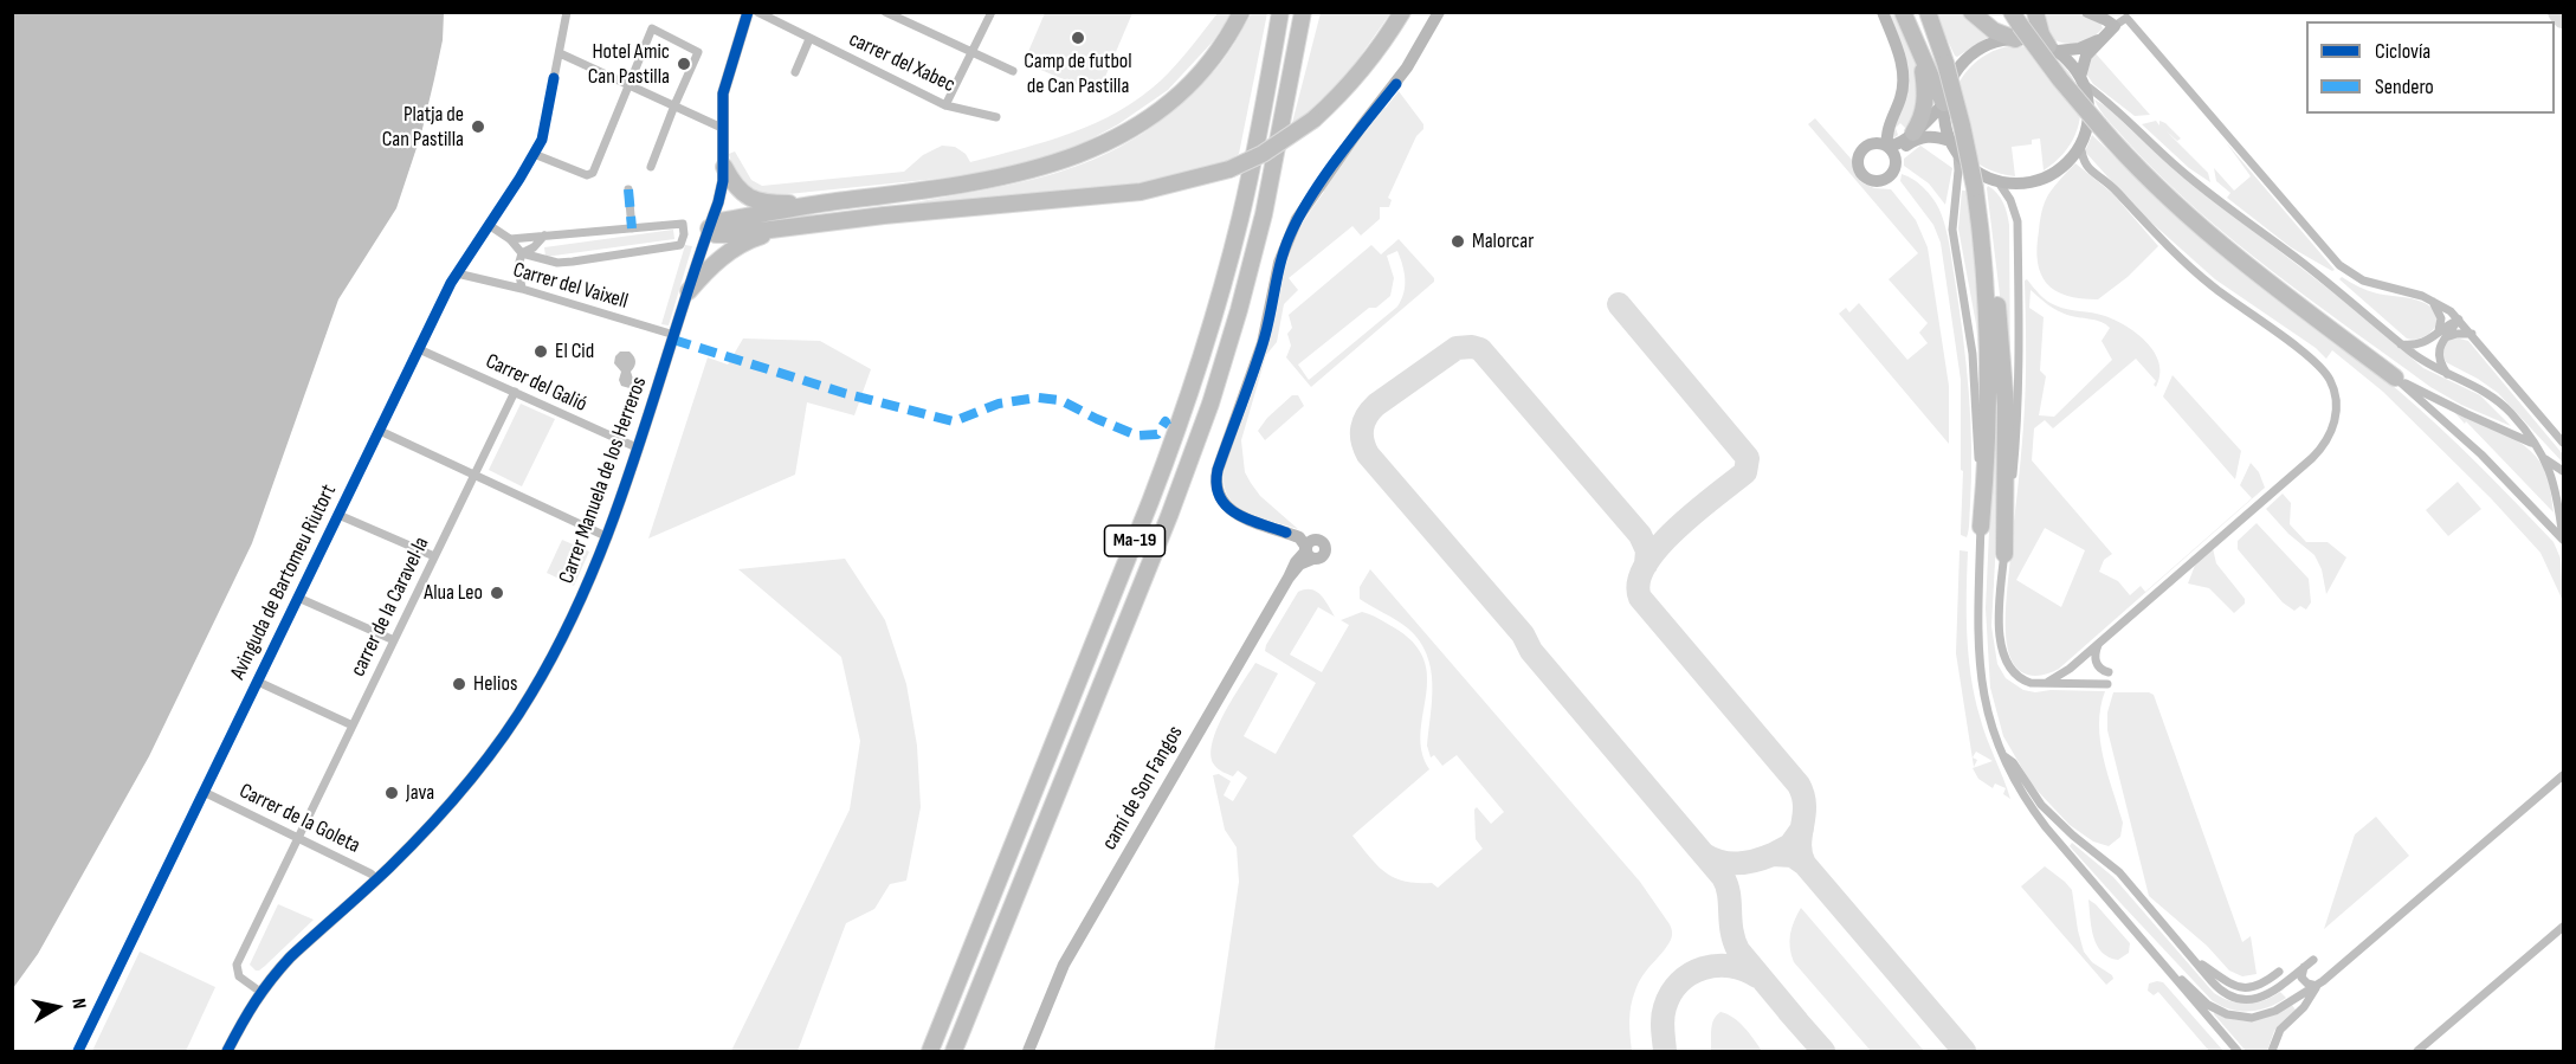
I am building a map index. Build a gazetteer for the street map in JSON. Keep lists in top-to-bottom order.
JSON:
{
  "streets": {
    "highway": ["Ma-19"],
    "street": [
      "carrer del Xabec",
      "Carrer del Vaixell",
      "Carrer del Galió",
      "Carrer Manuela de los Herreros",
      "Avinguda de Bartomeu Riutort",
      "carrer de la Caravel·la",
      "camí de Son Fangos",
      "Carrer de la Goleta"
    ]
  },
  "crossings": [
    ["Carrer del Vaixell", "Carrer Manuela de los Herreros"],
    ["Carrer del Vaixell", "Avinguda de Bartomeu Riutort"],
    ["Carrer del Galió", "Carrer Manuela de los Herreros"],
    ["Carrer del Galió", "Avinguda de Bartomeu Riutort"],
    ["Carrer del Galió", "carrer de la Caravel·la"],
    ["Carrer Manuela de los Herreros", "carrer de la Caravel·la"],
    ["Carrer Manuela de los Herreros", "Carrer de la Goleta"],
    ["Avinguda de Bartomeu Riutort", "Carrer de la Goleta"],
    ["carrer de la Caravel·la", "Carrer de la Goleta"]
  ],
  "places": [
    "Camp de futbol de Can Pastilla",
    "Hotel Amic Can Pastilla",
    "Platja de Can Pastilla",
    "Malorcar",
    "El Cid",
    "Alua Leo",
    "Helios",
    "Java"
  ],
  "legend": ["Ciclovía", "Sendero"],
  "north": "right"
}
